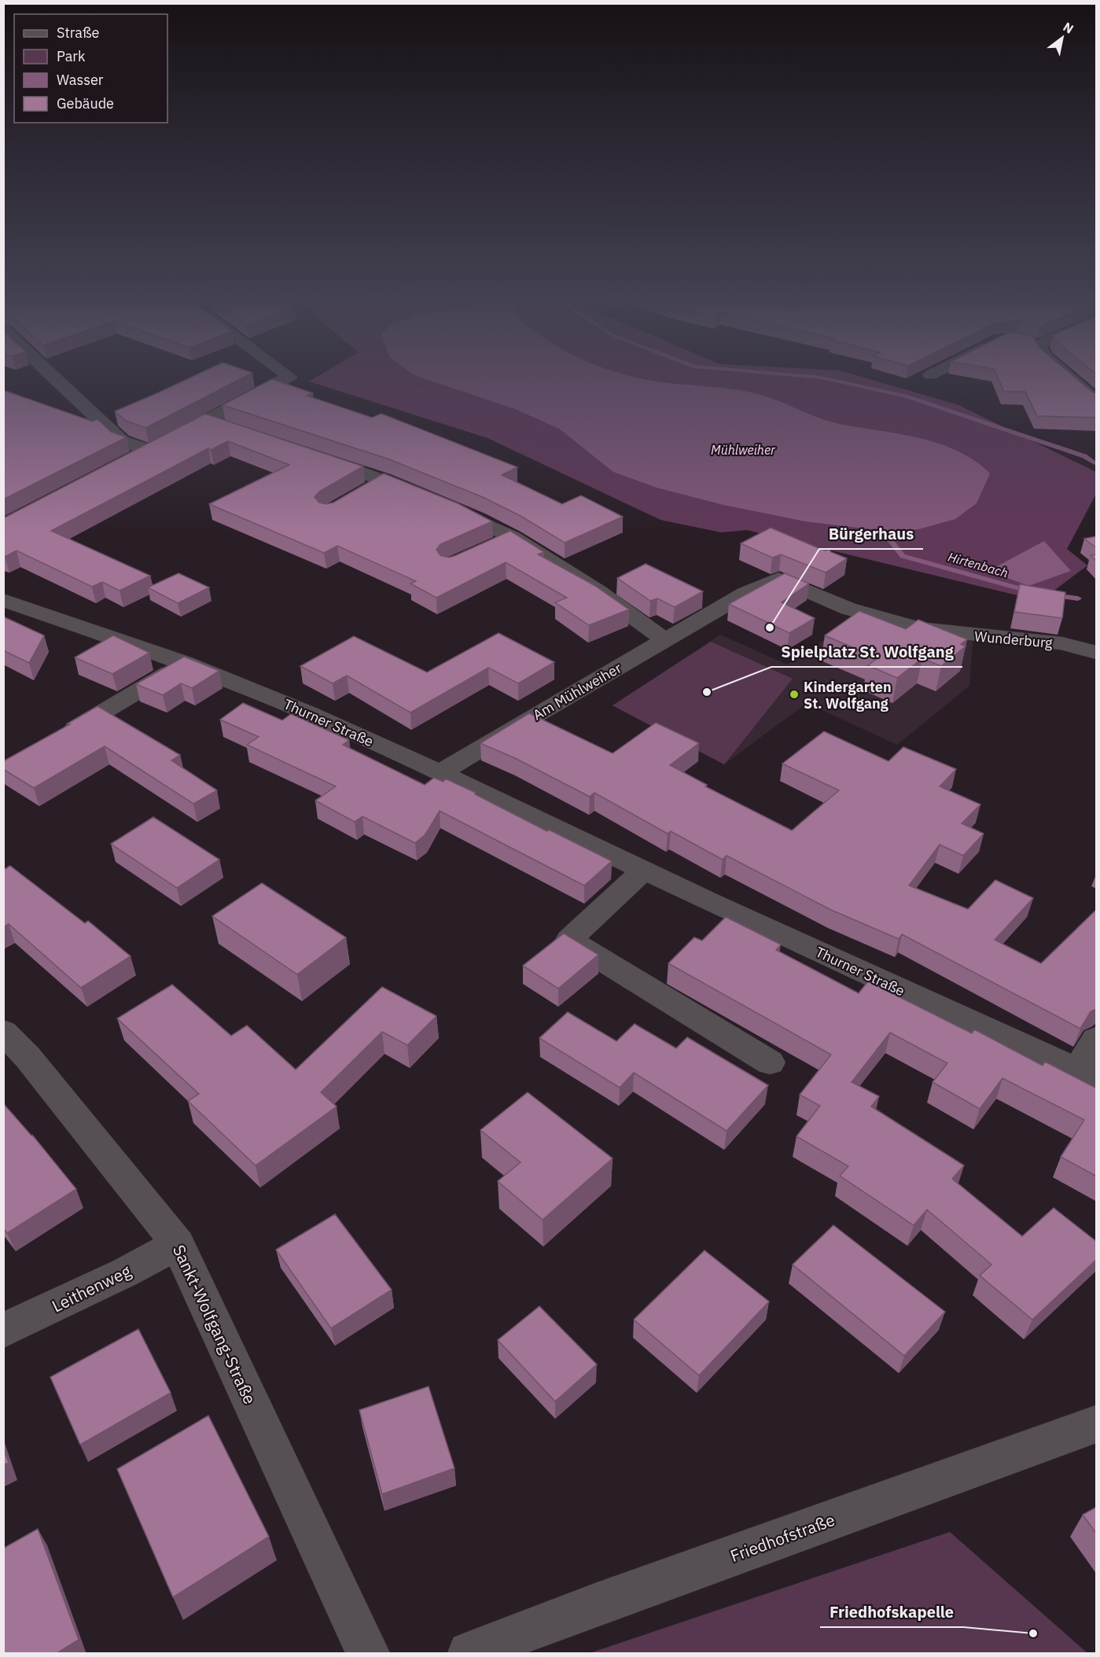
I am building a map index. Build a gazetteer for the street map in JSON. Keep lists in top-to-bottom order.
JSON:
{
  "streets": {
    "street": [
      "Wunderburg",
      "Am Mühlweiher",
      "Thurner Straße",
      "Leithenweg",
      "Sankt-Wolfgang-Straße",
      "Friedhofstraße"
    ]
  },
  "crossings": [
    ["Wunderburg", "Am Mühlweiher"],
    ["Am Mühlweiher", "Thurner Straße"],
    ["Leithenweg", "Sankt-Wolfgang-Straße"]
  ],
  "water": ["Mühlweiher", "Hirtenbach"],
  "places": [
    "Bürgerhaus",
    "Spielplatz St. Wolfgang",
    "Kindergarten St. Wolfgang",
    "Friedhofskapelle"
  ],
  "legend": [
    "Straße",
    "Park",
    "Wasser",
    "Gebäude"
  ],
  "north": "top right"
}
